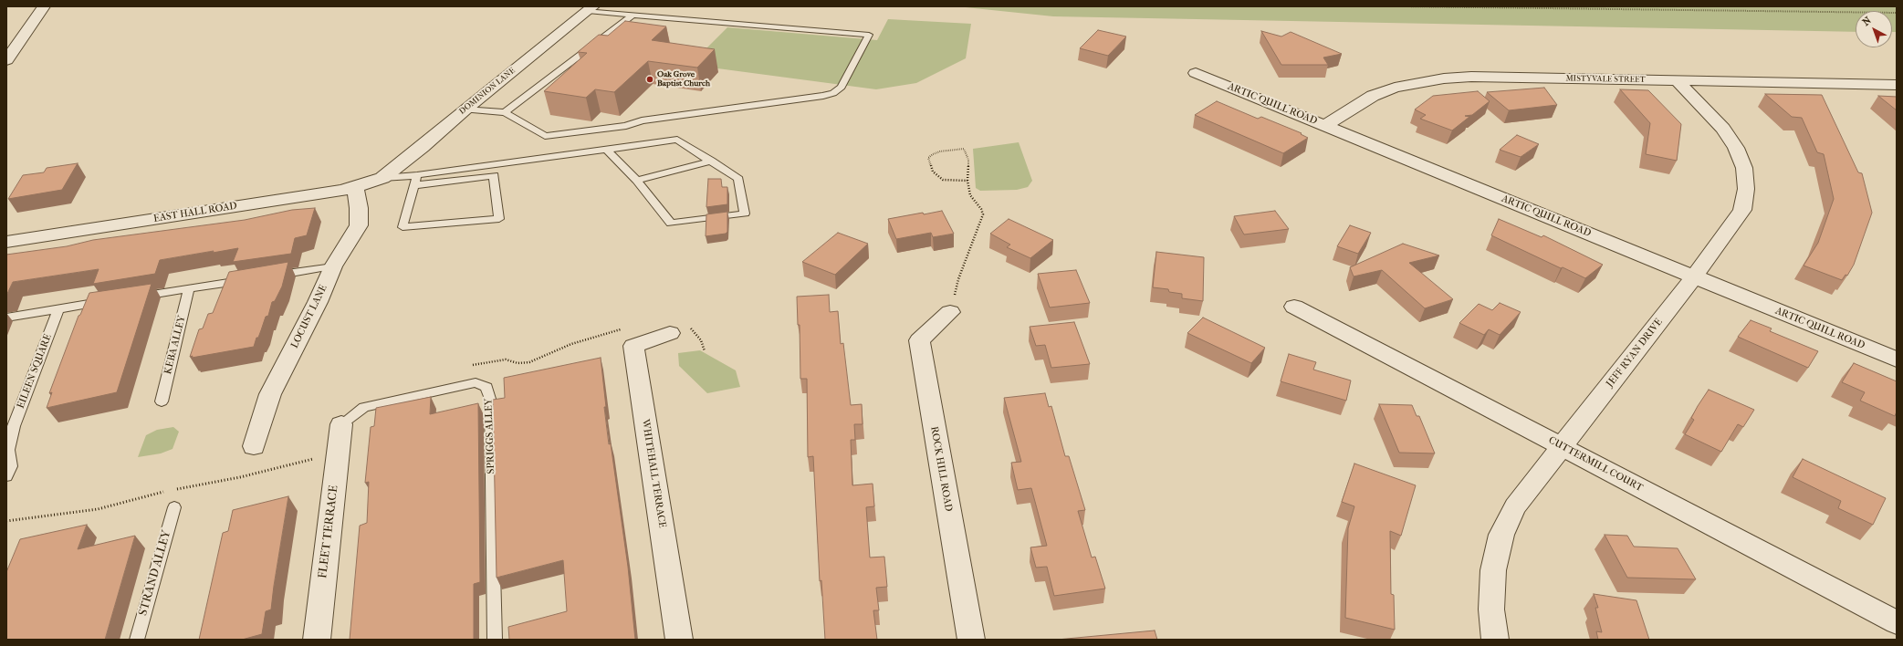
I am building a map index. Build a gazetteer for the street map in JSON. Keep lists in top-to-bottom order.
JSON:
{
  "streets": {
    "street": [
      "MISTYVALE STREET",
      "DOMINION LANE",
      "ARTIC QUILL ROAD",
      "EAST HALL ROAD",
      "LOCUST LANE",
      "JEFF RYAN DRIVE",
      "CUTTERMILL COURT",
      "ROCK HILL ROAD",
      "WHITEHALL TERRACE",
      "FLEET TERRACE"
    ],
    "lane": [
      "KEBA ALLEY",
      "EILEEN SQUARE",
      "SPRIGGS ALLEY",
      "STRAND ALLEY"
    ]
  },
  "crossings": [
    ["MISTYVALE STREET", "ARTIC QUILL ROAD"],
    ["MISTYVALE STREET", "JEFF RYAN DRIVE"],
    ["DOMINION LANE", "EAST HALL ROAD"],
    ["ARTIC QUILL ROAD", "JEFF RYAN DRIVE"],
    ["EAST HALL ROAD", "LOCUST LANE"],
    ["JEFF RYAN DRIVE", "CUTTERMILL COURT"],
    ["SPRIGGS ALLEY", "FLEET TERRACE"]
  ],
  "places": ["Oak Grove Baptist Church"],
  "north": "top left"
}
